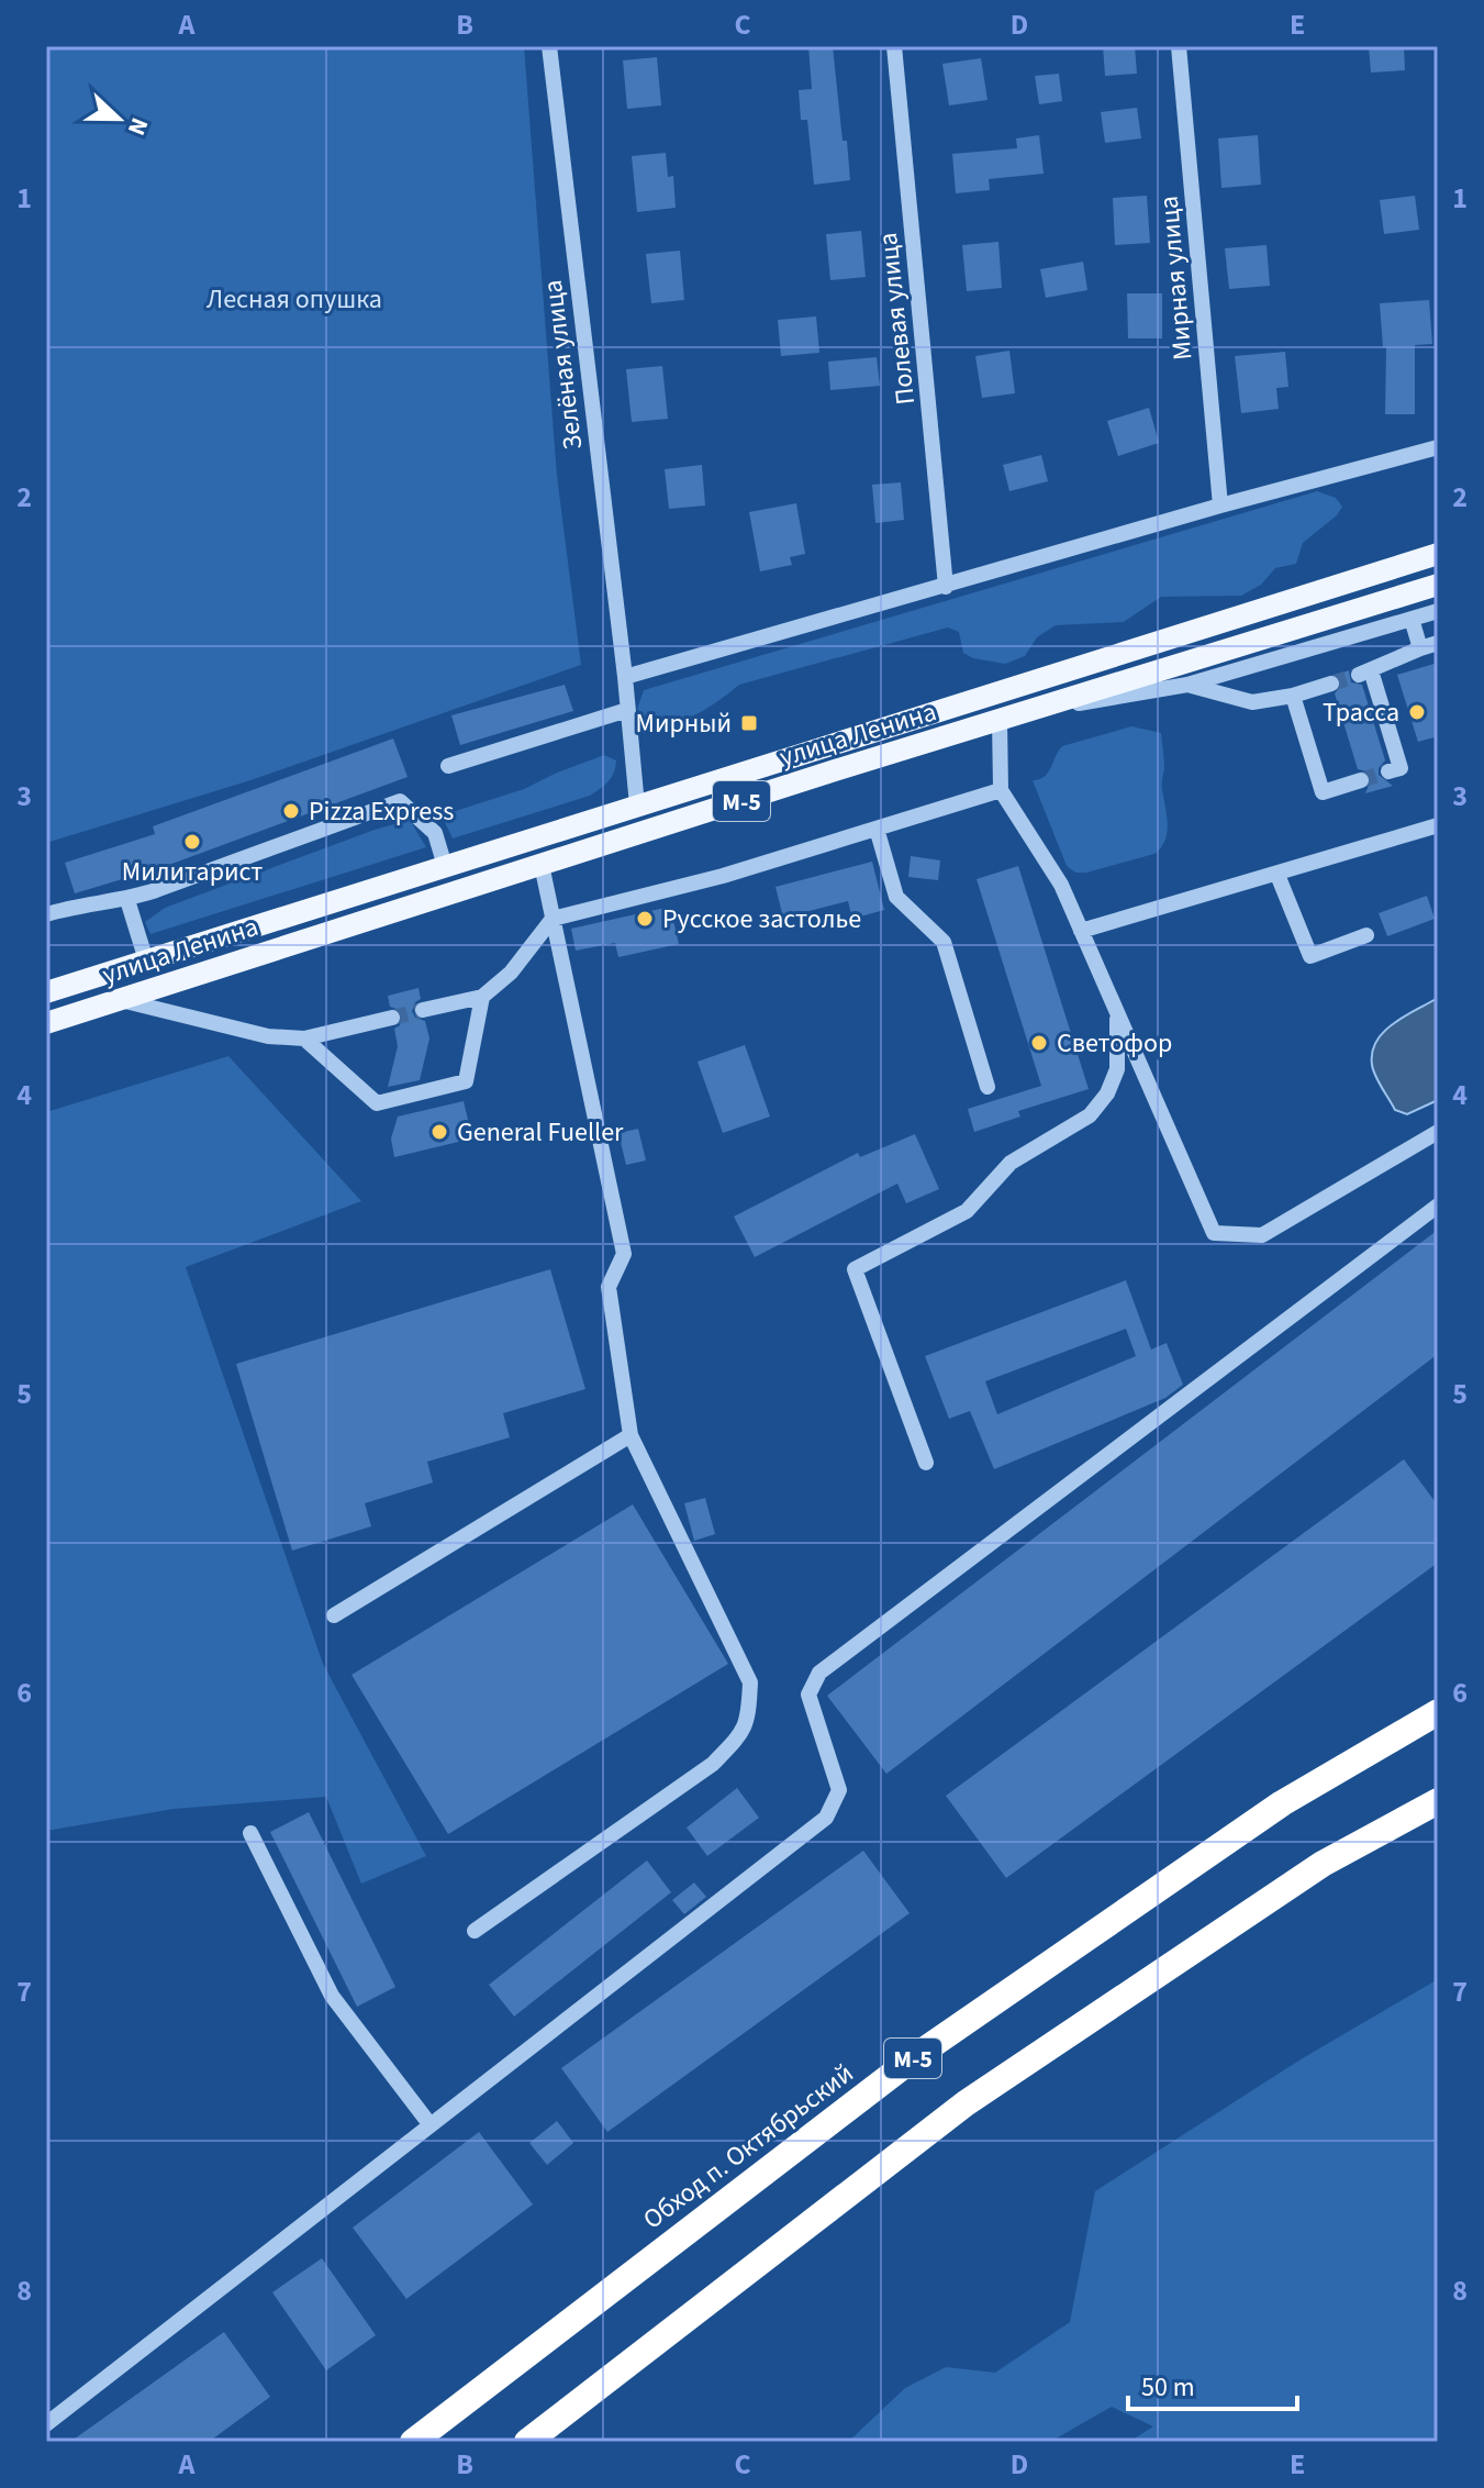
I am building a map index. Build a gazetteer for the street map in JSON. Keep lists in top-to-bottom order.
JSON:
{
  "streets": {
    "highway": ["М-5", "Обход п. Октябрьский"],
    "main road": ["улица Ленина"],
    "street": ["Мирная улица", "Полевая улица", "Зелёная улица"]
  },
  "crossings": [
    ["Зелёная улица", "улица Ленина"]
  ],
  "parks": ["Лесная опушка"],
  "places": {
    "other": [
      "Трасса",
      "Pizza Express",
      "Милитарист",
      "Русское застолье",
      "Светофор",
      "General Fueller"
    ],
    "transit": ["Мирный"]
  },
  "scale_bar": "50 m",
  "north": "right",
  "grid": {
    "columns": [
      "A",
      "B",
      "C",
      "D",
      "E"
    ],
    "rows": [
      "1",
      "2",
      "3",
      "4",
      "5",
      "6",
      "7",
      "8"
    ]
  }
}
